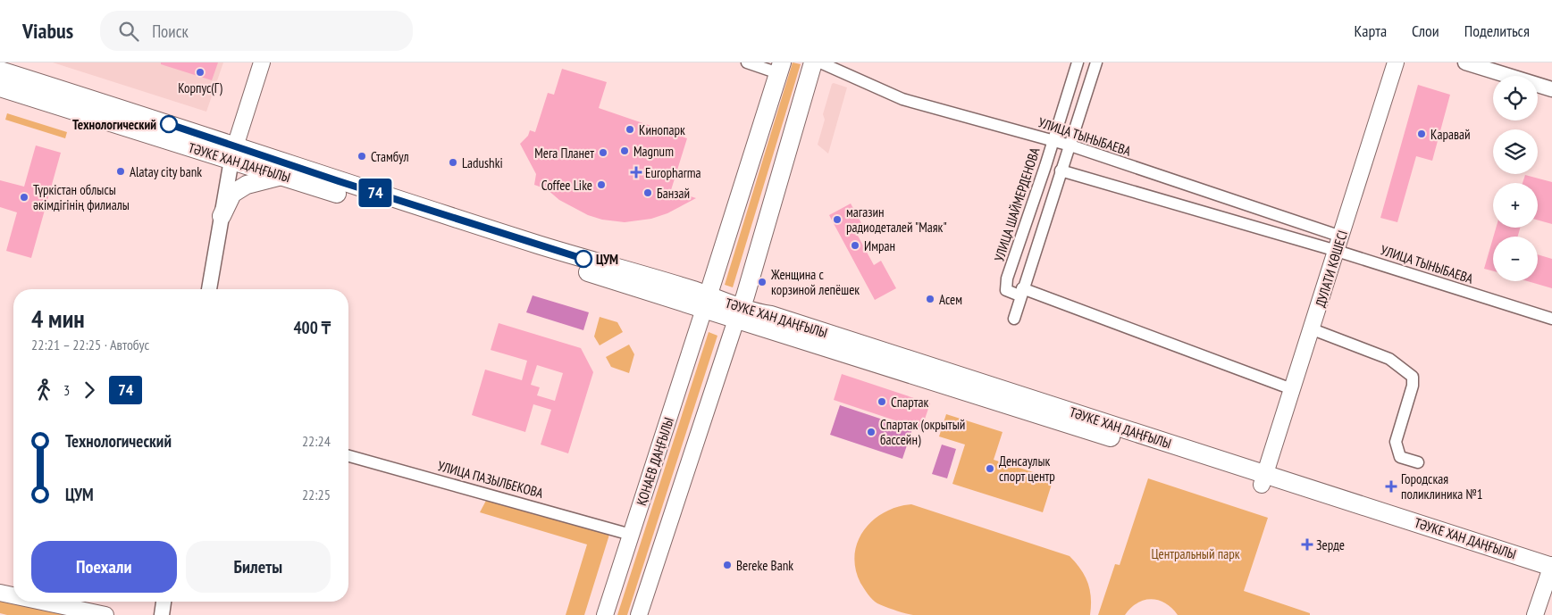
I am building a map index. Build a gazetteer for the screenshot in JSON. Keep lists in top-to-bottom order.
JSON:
{
  "streets": {
    "main road": ["ТӘУКЕ ХАН ДАҢҒЫЛЫ", "ДУЛАТИ КӨШЕСІ", "ҚОНАЕВ ДАҢҒЫЛЫ"],
    "street": ["УЛИЦА ТЫНЫБАЕВА", "УЛИЦА ШАЙМЕРДЕНОВА", "УЛИЦА ПАЗЫЛБЕКОВА"]
  },
  "crossings": [
    ["УЛИЦА ТЫНЫБАЕВА", "УЛИЦА ШАЙМЕРДЕНОВА"],
    ["УЛИЦА ТЫНЫБАЕВА", "ДУЛАТИ КӨШЕСІ"],
    ["ТӘУКЕ ХАН ДАҢҒЫЛЫ", "ДУЛАТИ КӨШЕСІ"],
    ["ТӘУКЕ ХАН ДАҢҒЫЛЫ", "ҚОНАЕВ ДАҢҒЫЛЫ"],
    ["ҚОНАЕВ ДАҢҒЫЛЫ", "УЛИЦА ПАЗЫЛБЕКОВА"]
  ],
  "parks": ["Центральный парк"],
  "places": {
    "other": [
      "Корпус(Г)",
      "Технологический",
      "Кинопарк",
      "Каравай",
      "Magnum",
      "Мега Планет",
      "Стамбул",
      "Ladushki",
      "Alatay city bank",
      "Coffee Like",
      "Банзай",
      "Түркістан облысы әкімдігінің филиалы",
      "магазин радиодеталей \"Маяк\"",
      "Имран",
      "ЦУМ",
      "Женщина с корзиной лепёшек",
      "Асем",
      "Спартак",
      "Спартак (окрытый бассейн)",
      "Денсаулык спорт центр",
      "Bereke Bank"
    ],
    "health": ["Europharma", "Городская поликлиника №1", "Зерде"]
  },
  "lines": ["bus line 74"],
  "page": {
    "header": "Viabus",
    "search": "Поиск",
    "nav": ["Карта", "Слои", "Поделиться"],
    "on_map": "74",
    "map_buttons": ["+", "−"],
    "heading": ["4 мин", "22:21 – 22:25 · Автобус", "400 ₸"],
    "legs": ["3", "74"],
    "list": [
      {
        "name": "Технологический",
        "value": "22:24"
      },
      {
        "name": "ЦУМ",
        "value": "22:25"
      }
    ],
    "buttons": ["Поехали", "Билеты"]
  }
}
